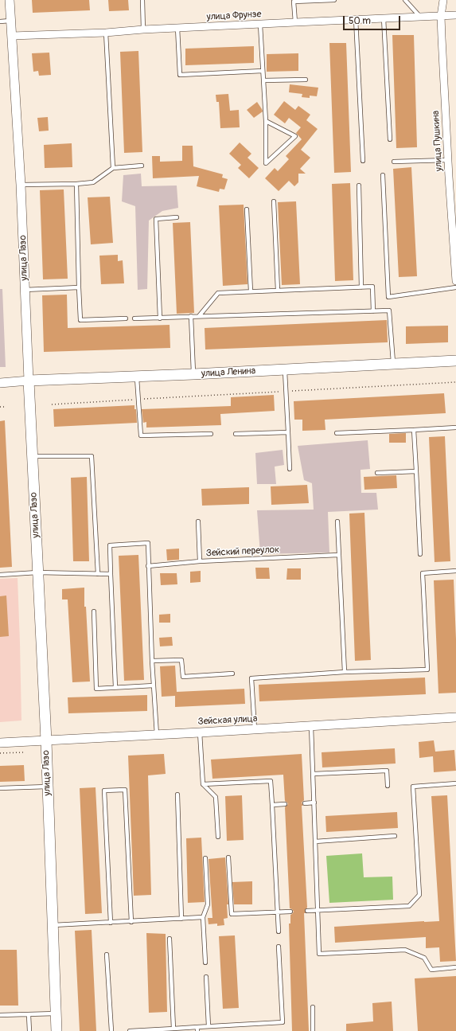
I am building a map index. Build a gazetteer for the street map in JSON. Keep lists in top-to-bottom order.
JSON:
{
  "streets": {
    "main road": ["улица Лазо", "улица Ленина"],
    "street": ["улица Фрунзе", "улица Пушкина", "Зейская улица"],
    "lane": ["Зейский переулок"]
  },
  "crossings": [
    ["улица Фрунзе", "улица Пушкина"],
    ["улица Фрунзе", "улица Лазо"],
    ["улица Лазо", "улица Ленина"],
    ["улица Лазо", "Зейская улица"]
  ],
  "scale_bar": "50 m"
}
